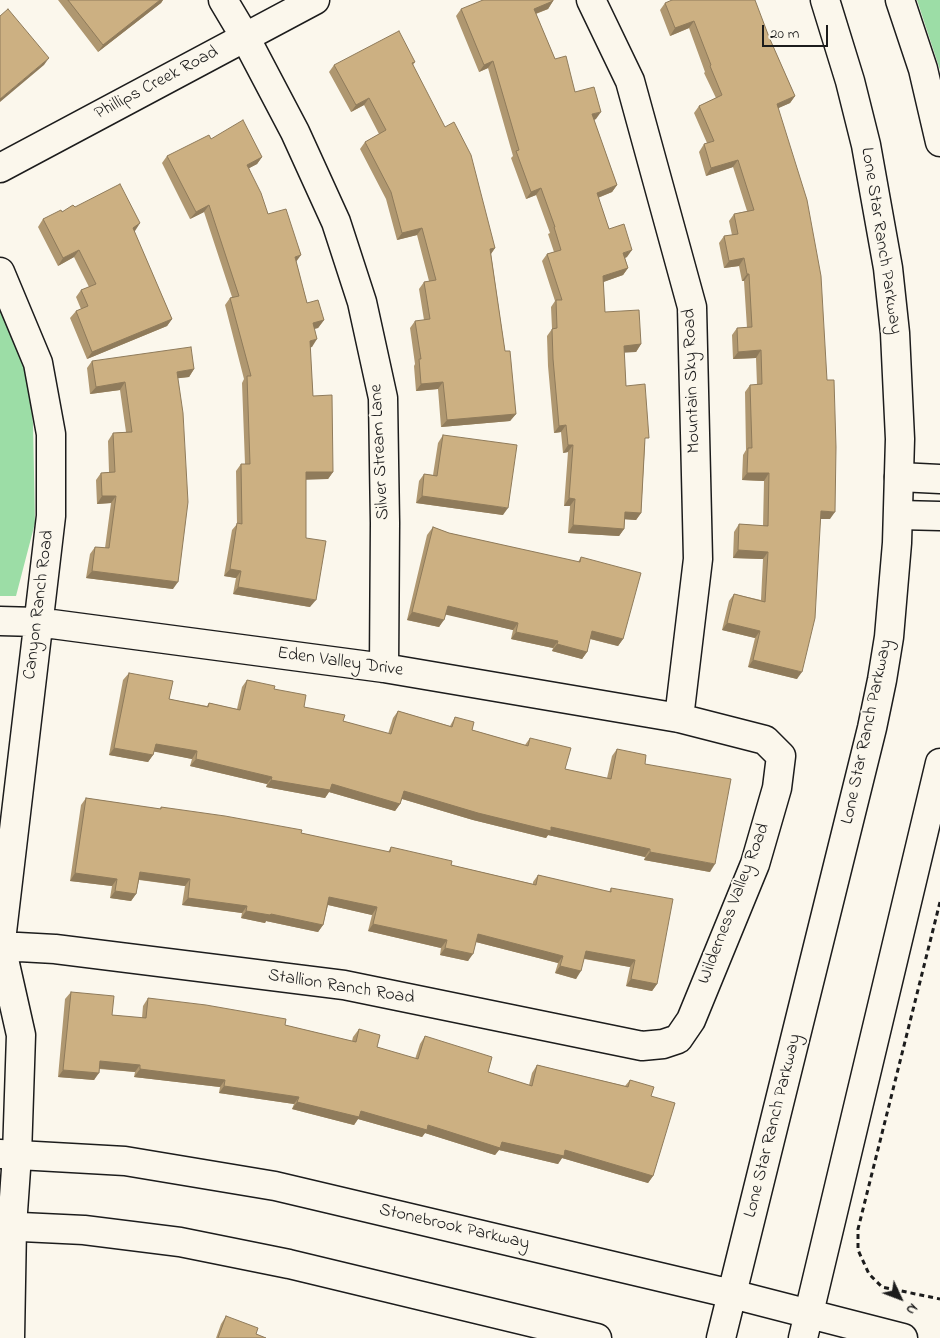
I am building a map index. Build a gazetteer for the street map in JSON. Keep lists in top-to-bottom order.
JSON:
{
  "streets": {
    "street": [
      "Phillips Creek Road",
      "Lone Star Ranch Parkway",
      "Mountain Sky Road",
      "Silver Stream Lane",
      "Canyon Ranch Road",
      "Eden Valley Drive",
      "Wilderness Valley Road",
      "Stallion Ranch Road",
      "Stonebrook Parkway"
    ]
  },
  "crossings": [
    ["Phillips Creek Road", "Silver Stream Lane"],
    ["Lone Star Ranch Parkway", "Stonebrook Parkway"],
    ["Mountain Sky Road", "Eden Valley Drive"],
    ["Mountain Sky Road", "Wilderness Valley Road"],
    ["Silver Stream Lane", "Eden Valley Drive"],
    ["Canyon Ranch Road", "Eden Valley Drive"],
    ["Canyon Ranch Road", "Stallion Ranch Road"],
    ["Canyon Ranch Road", "Stonebrook Parkway"],
    ["Eden Valley Drive", "Wilderness Valley Road"],
    ["Wilderness Valley Road", "Stallion Ranch Road"]
  ],
  "scale_bar": "20 m",
  "north": "bottom right"
}
